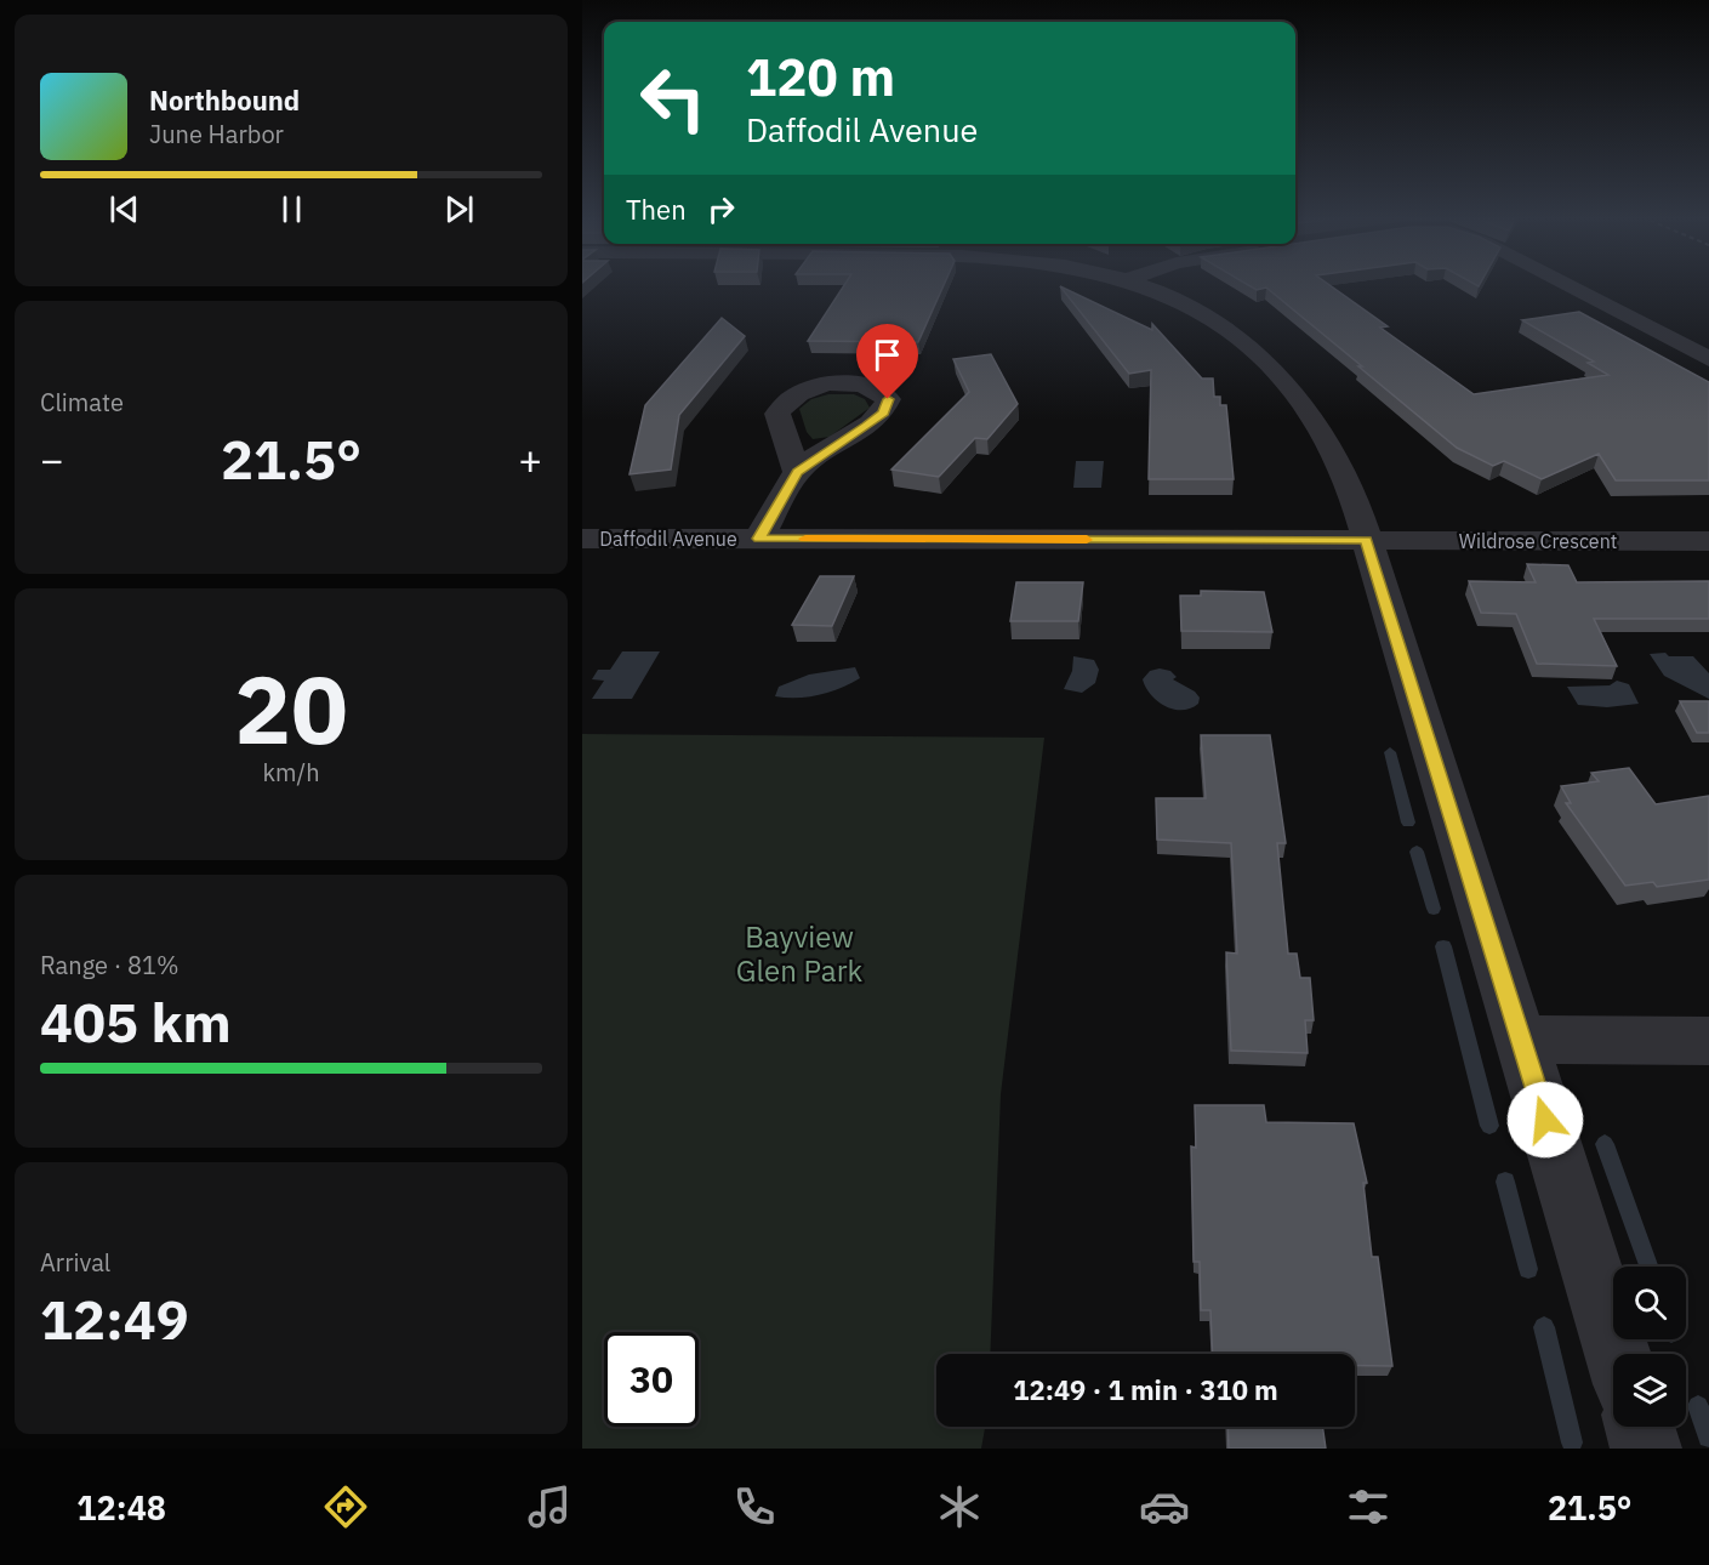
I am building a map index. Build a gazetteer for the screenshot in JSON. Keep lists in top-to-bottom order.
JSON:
{
  "streets": {
    "street": ["Daffodil Avenue", "Wildrose Crescent"]
  },
  "crossings": [
    ["Daffodil Avenue", "Wildrose Crescent"]
  ],
  "parks": ["Bayview Glen Park"],
  "page": {
    "turn": ["120 m", "Daffodil Avenue"],
    "song": ["Northbound", "June Harbor"],
    "then": "Then",
    "tile": [
      "Climate",
      ["20", "km/h"],
      ["Range · 81%", "405 km"],
      ["Arrival", "12:49"]
    ],
    "heat": ["−", "21.5°", "+"],
    "limit": "30",
    "trip": "12:49 · 1 min · 310 m",
    "tabs": ["12:48", "21.5°"]
  }
}
